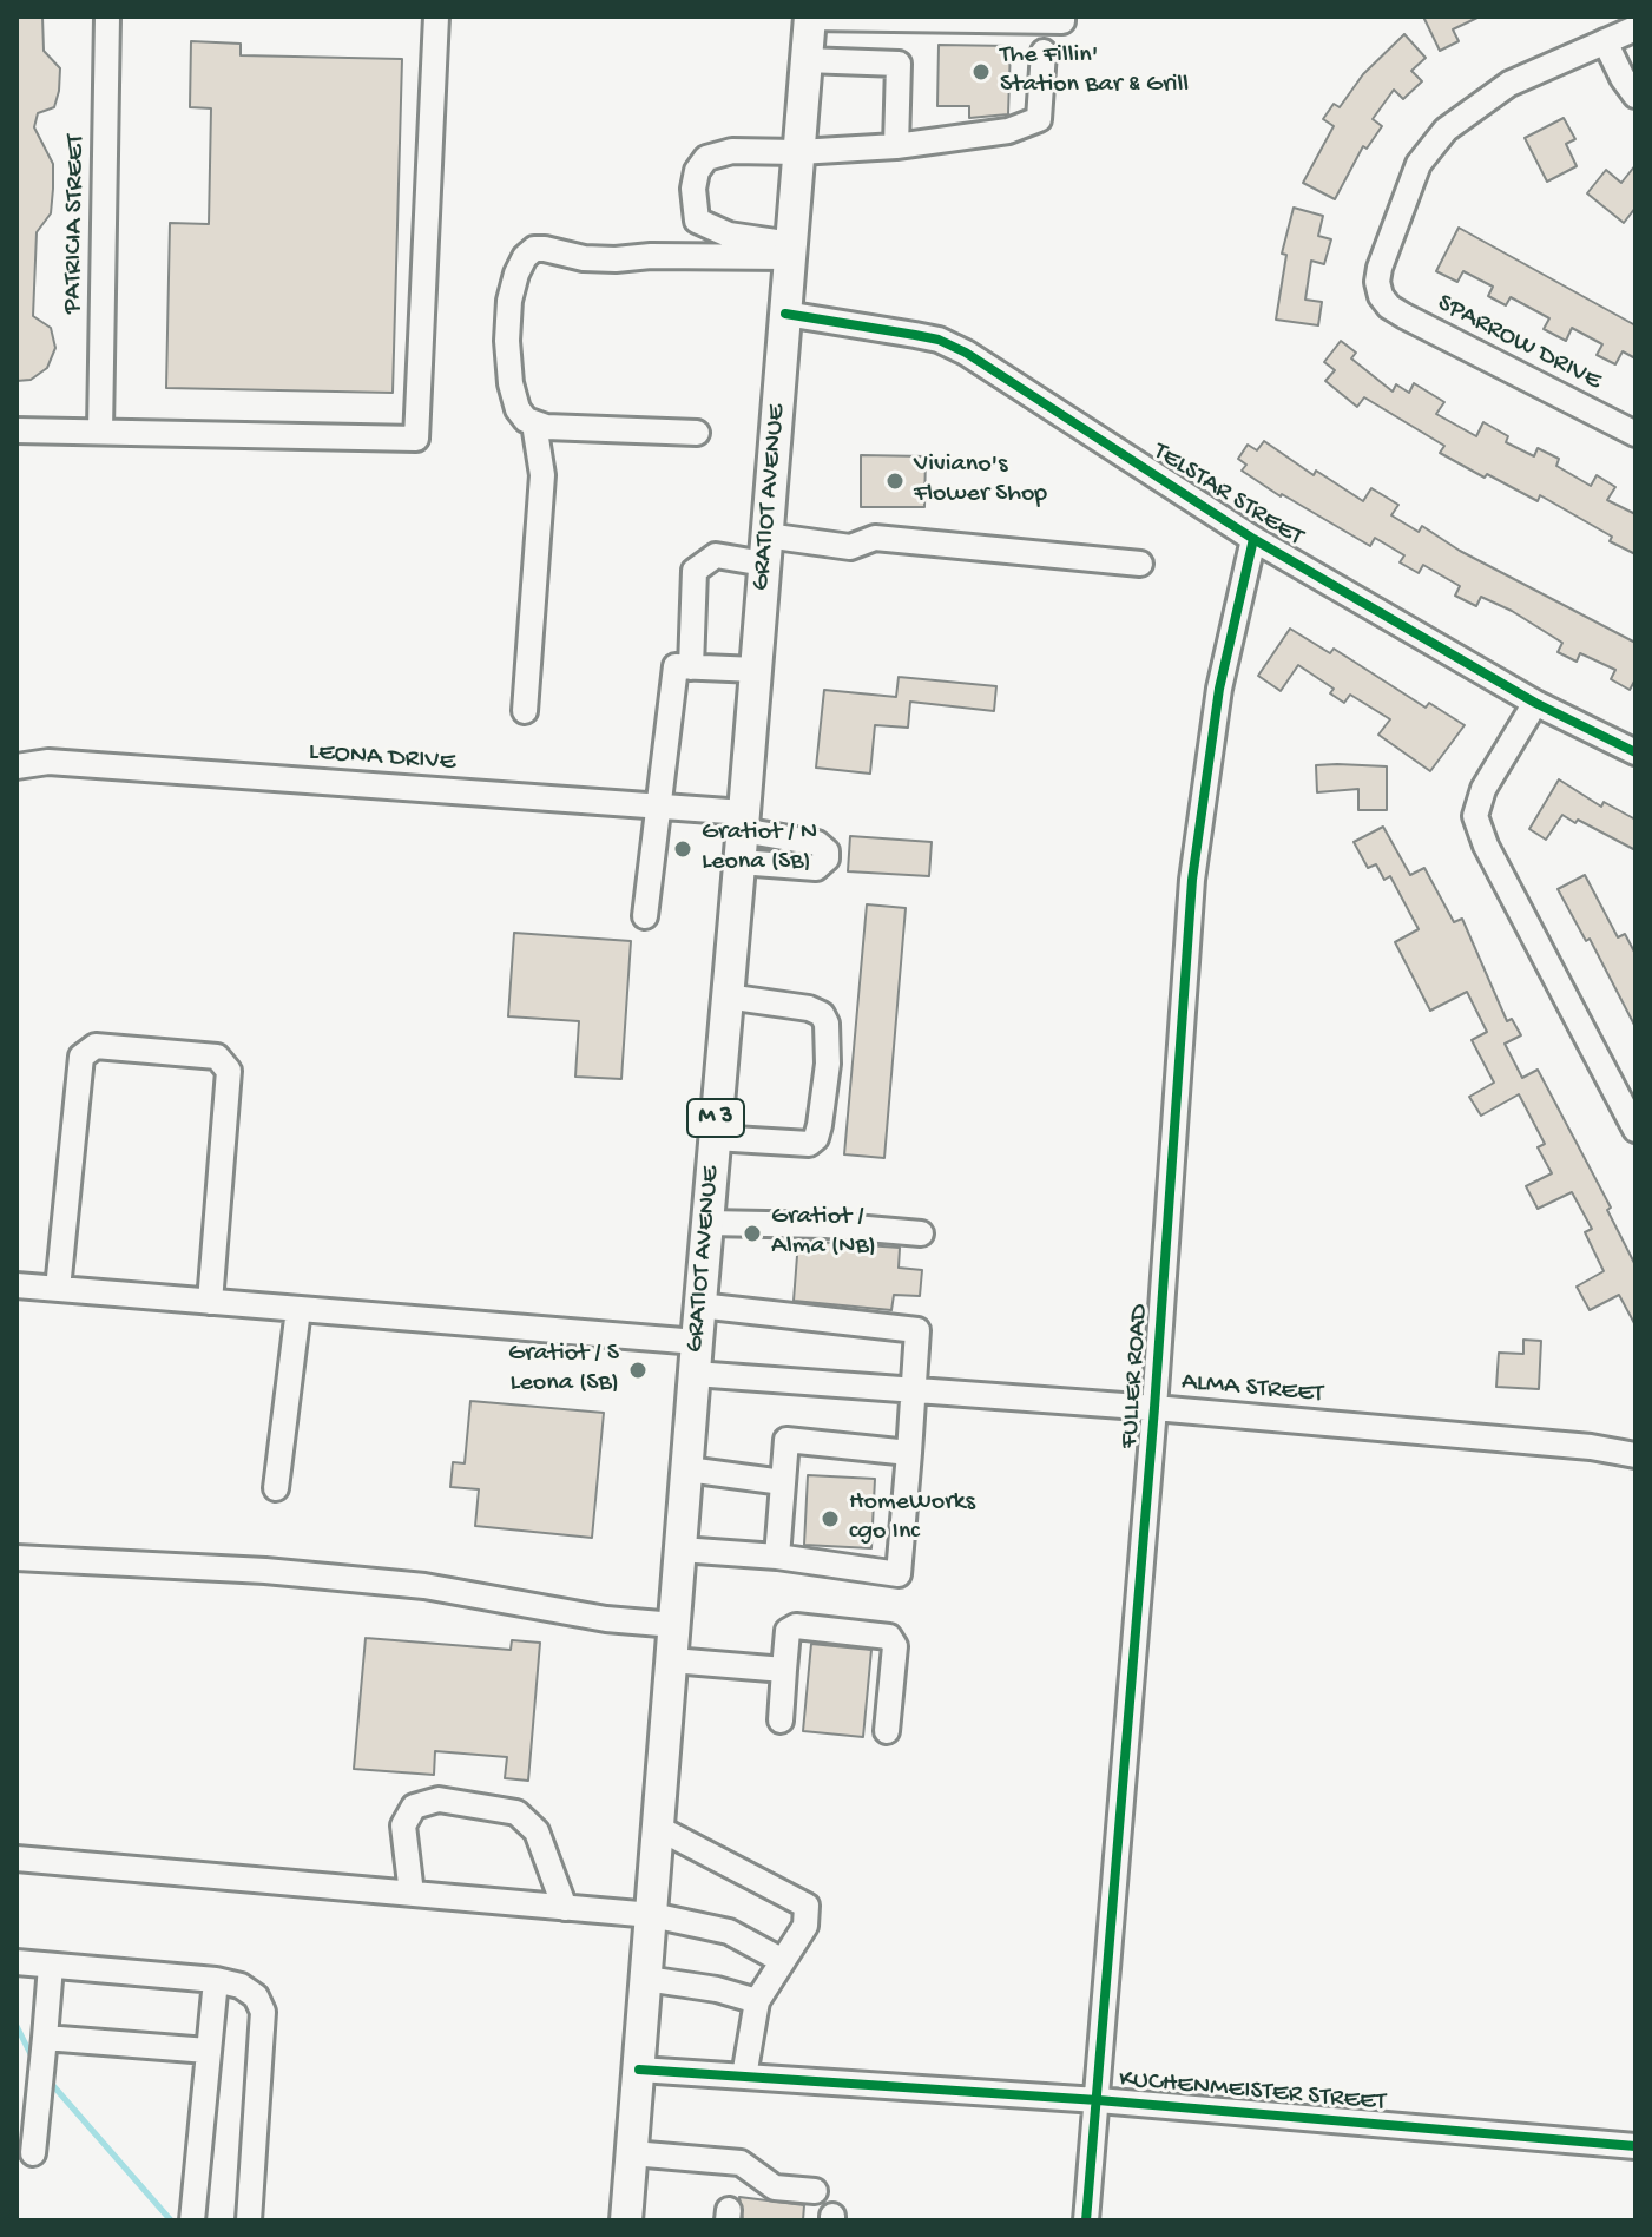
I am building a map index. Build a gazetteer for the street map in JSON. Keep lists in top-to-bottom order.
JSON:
{
  "streets": {
    "main road": ["GRATIOT AVENUE", "M 3"],
    "street": [
      "PATRICIA STREET",
      "SPARROW DRIVE",
      "TELSTAR STREET",
      "LEONA DRIVE",
      "FULLER ROAD",
      "ALMA STREET",
      "KUCHENMEISTER STREET"
    ]
  },
  "crossings": [
    ["TELSTAR STREET", "GRATIOT AVENUE"],
    ["TELSTAR STREET", "FULLER ROAD"],
    ["GRATIOT AVENUE", "LEONA DRIVE"],
    ["GRATIOT AVENUE", "ALMA STREET"],
    ["GRATIOT AVENUE", "KUCHENMEISTER STREET"],
    ["FULLER ROAD", "ALMA STREET"],
    ["FULLER ROAD", "KUCHENMEISTER STREET"]
  ],
  "places": [
    "The Fillin' Station Bar & Grill",
    "Viviano's Flower Shop",
    "Gratiot / N Leona (SB)",
    "Gratiot / Alma (NB)",
    "Gratiot / S Leona (SB)",
    "HomeWorks cgo Inc"
  ]
}
